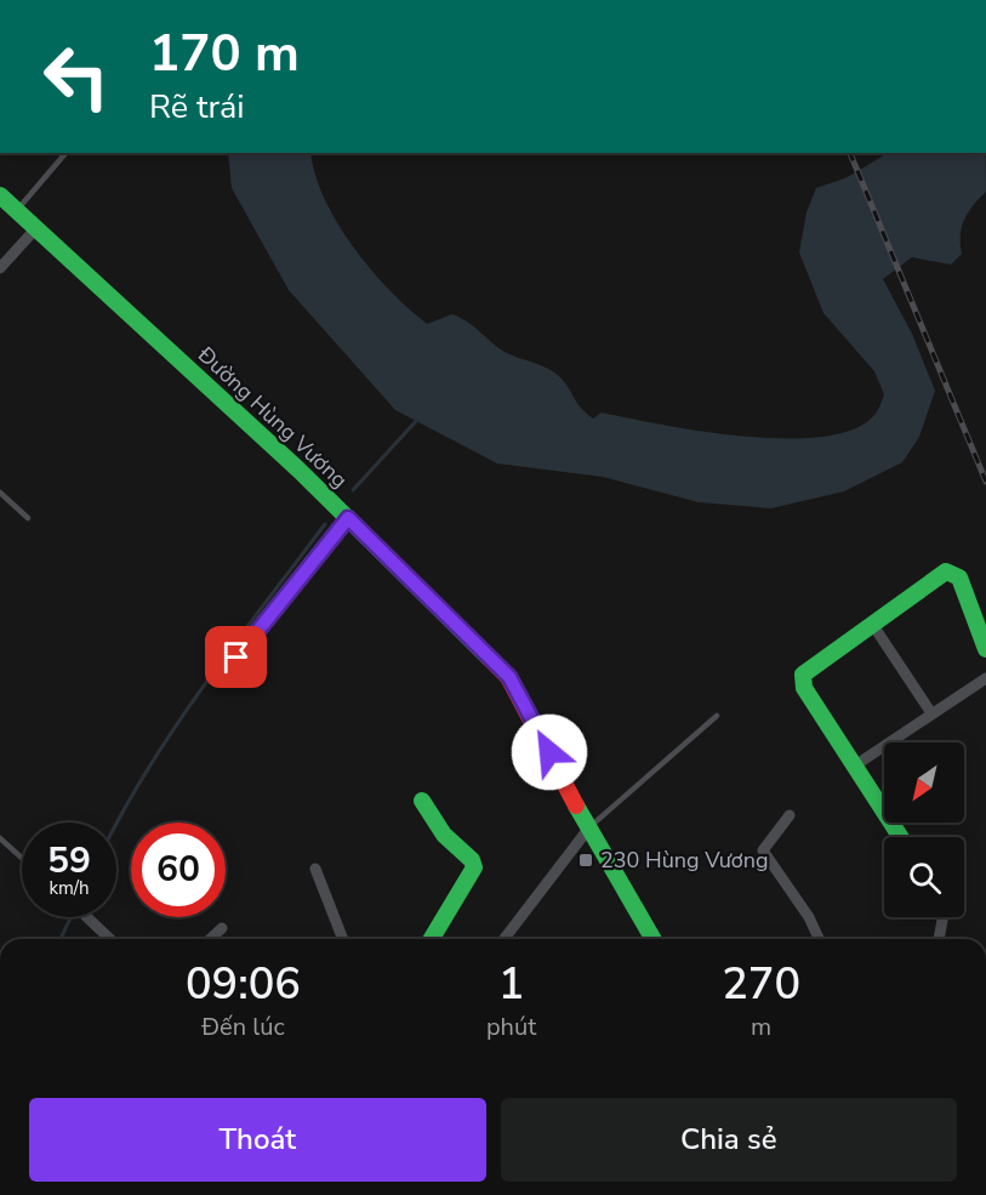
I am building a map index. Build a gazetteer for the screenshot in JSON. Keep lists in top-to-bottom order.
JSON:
{
  "streets": {
    "main road": ["Đường Hùng Vương"]
  },
  "places": {
    "transit": ["230 Hùng Vương"]
  },
  "north": "bottom left",
  "page": {
    "turn": ["170 m", "Rẽ trái"],
    "speed": "59 km/h",
    "limit": "60",
    "eta": [
      "09:06",
      "Đến lúc",
      "1",
      "phút",
      "270",
      "m"
    ],
    "buttons": ["Thoát", "Chia sẻ"]
  }
}
